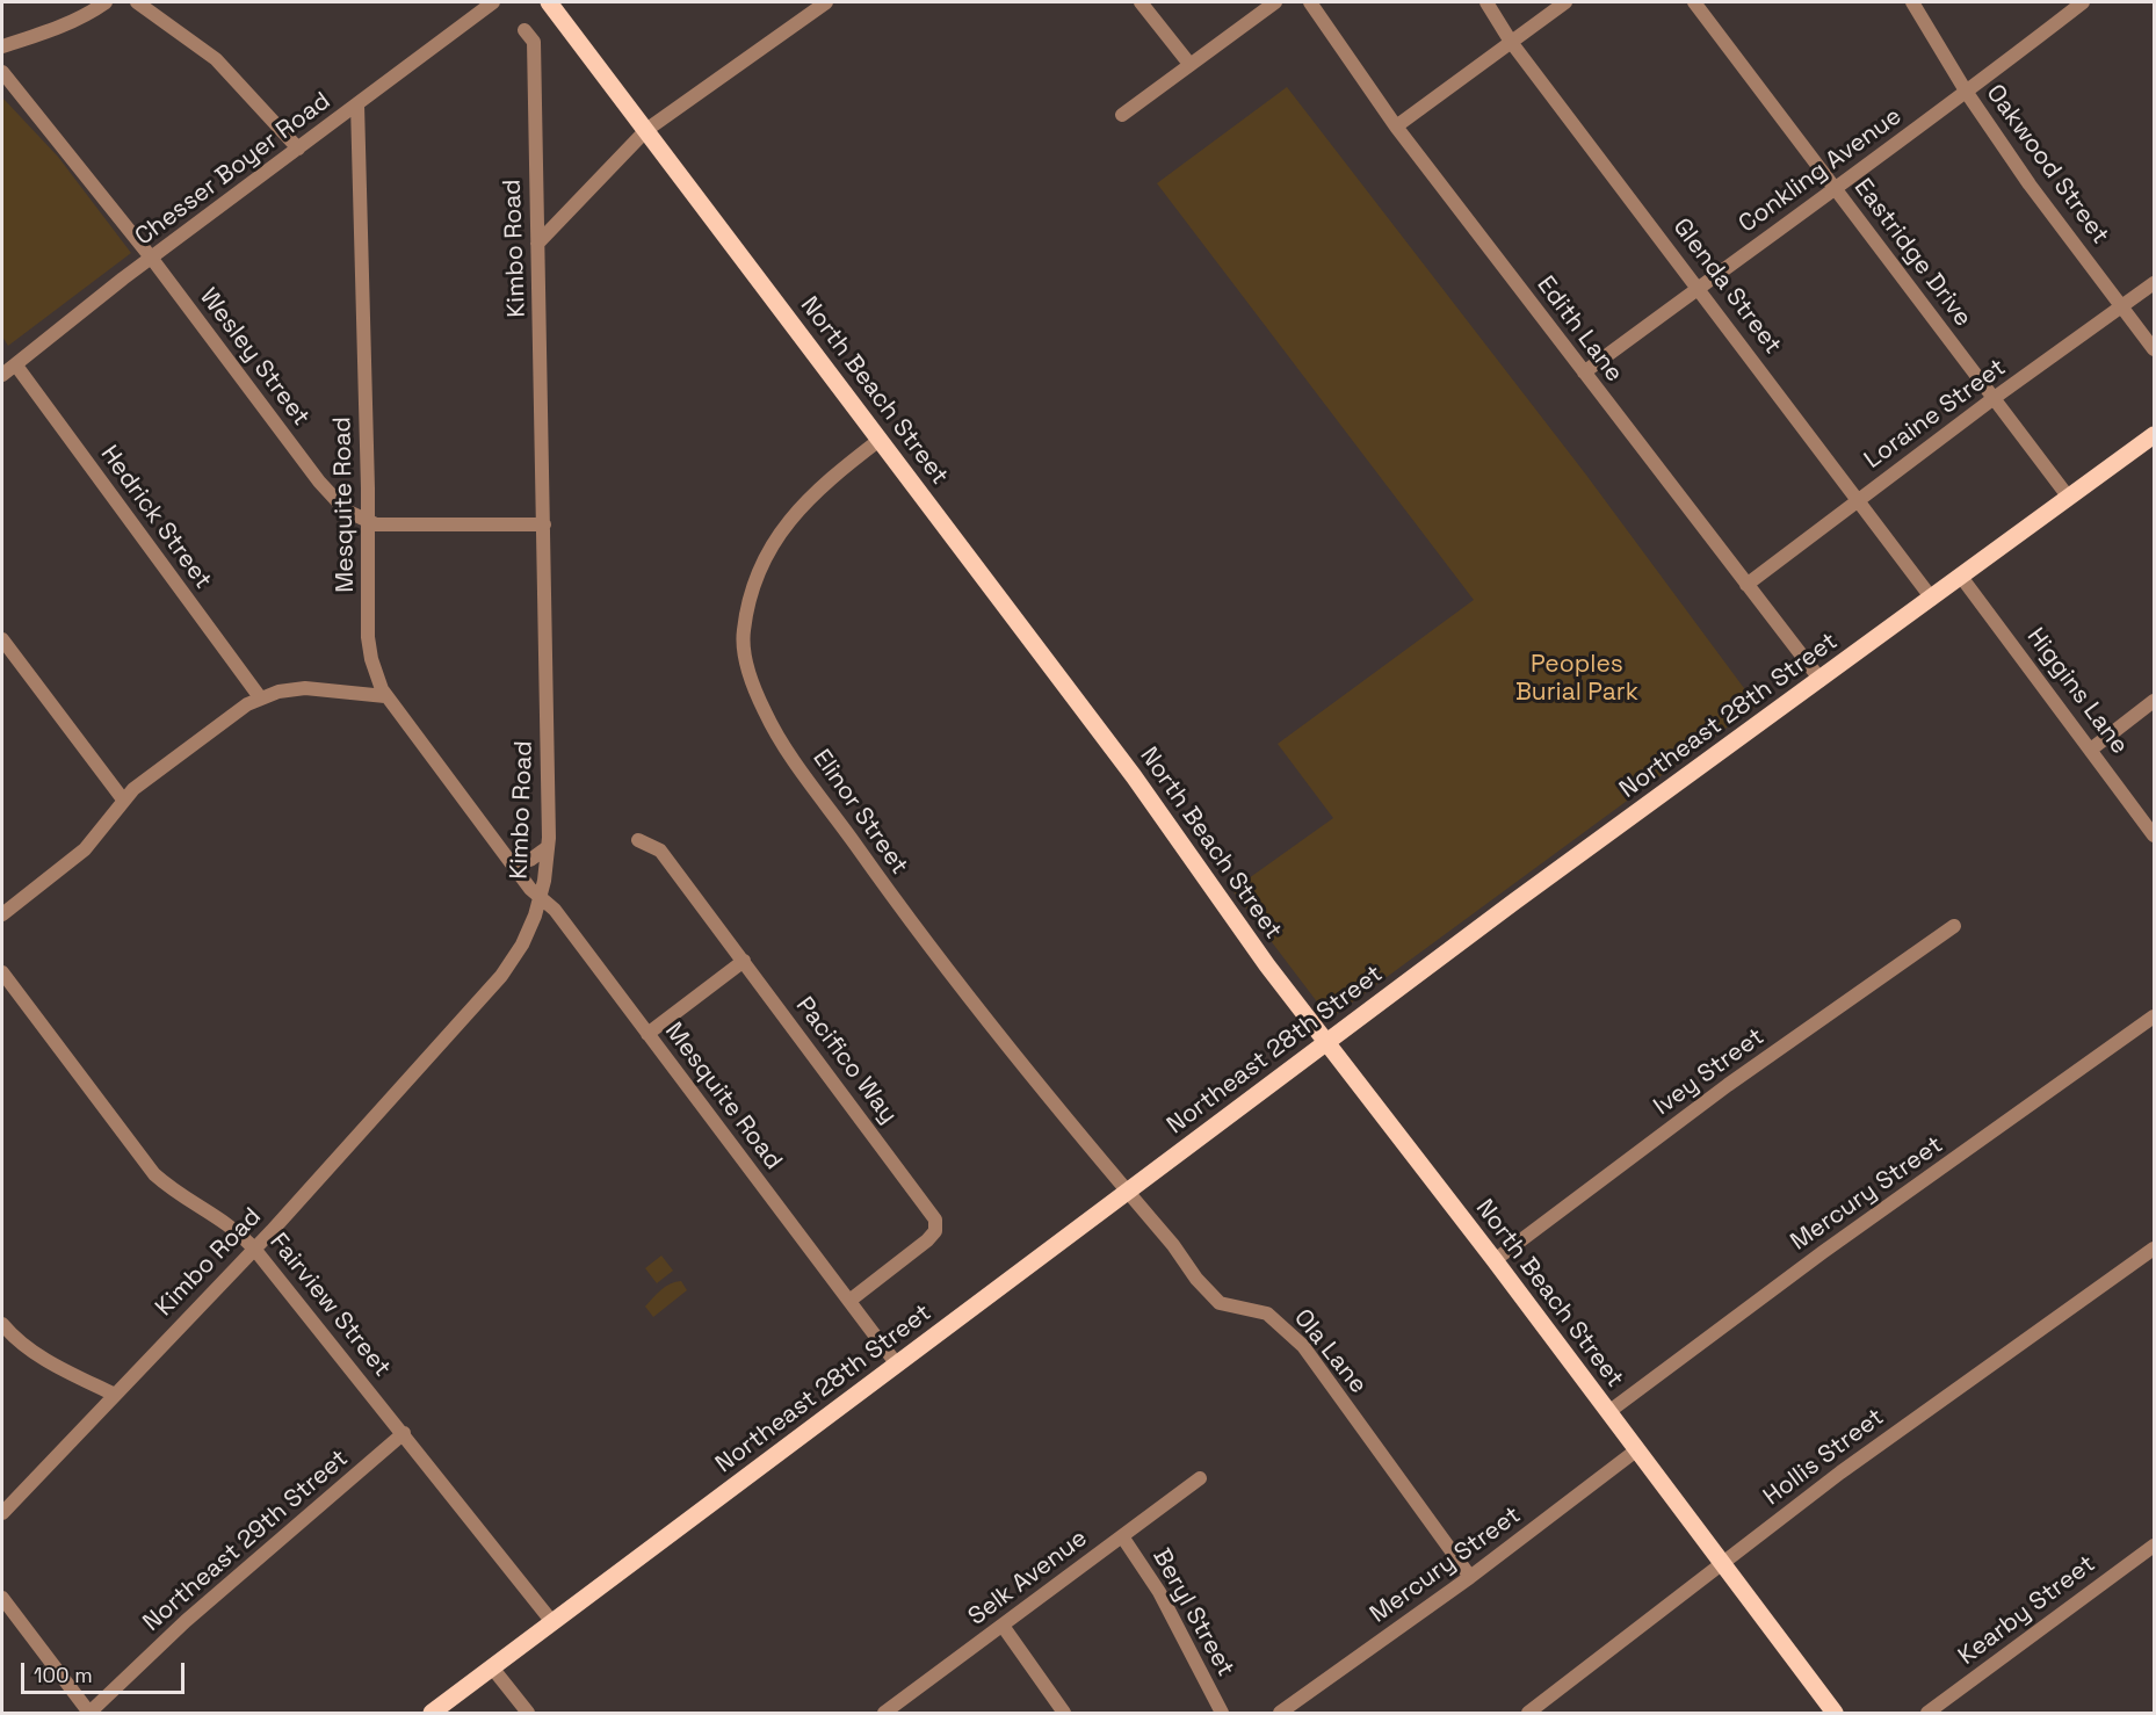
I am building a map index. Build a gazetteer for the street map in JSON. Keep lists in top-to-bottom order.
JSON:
{
  "streets": {
    "main road": ["North Beach Street", "Northeast 28th Street"],
    "street": [
      "Oakwood Street",
      "Chesser Boyer Road",
      "Conkling Avenue",
      "Kimbo Road",
      "Eastridge Drive",
      "Glenda Street",
      "Edith Lane",
      "Wesley Street",
      "Loraine Street",
      "Mesquite Road",
      "Hedrick Street",
      "Higgins Lane",
      "Elinor Street",
      "Pacifico Way",
      "Ivey Street",
      "Mercury Street",
      "Fairview Street",
      "Ola Lane",
      "Hollis Street",
      "Northeast 29th Street",
      "Selk Avenue",
      "Kearby Street",
      "Beryl Street"
    ]
  },
  "crossings": [
    ["Oakwood Street", "Conkling Avenue"],
    ["Oakwood Street", "Loraine Street"],
    ["Chesser Boyer Road", "Wesley Street"],
    ["Chesser Boyer Road", "Mesquite Road"],
    ["Chesser Boyer Road", "Hedrick Street"],
    ["Conkling Avenue", "Eastridge Drive"],
    ["Conkling Avenue", "Glenda Street"],
    ["Conkling Avenue", "Edith Lane"],
    ["Kimbo Road", "Mesquite Road"],
    ["Kimbo Road", "Fairview Street"],
    ["Eastridge Drive", "Loraine Street"],
    ["Eastridge Drive", "Northeast 28th Street"],
    ["Glenda Street", "Loraine Street"],
    ["Glenda Street", "Northeast 28th Street"],
    ["Edith Lane", "Loraine Street"],
    ["Edith Lane", "Northeast 28th Street"],
    ["Wesley Street", "Mesquite Road"],
    ["North Beach Street", "Northeast 28th Street"],
    ["North Beach Street", "Elinor Street"],
    ["North Beach Street", "Ivey Street"],
    ["North Beach Street", "Mercury Street"],
    ["North Beach Street", "Hollis Street"],
    ["Mesquite Road", "Northeast 28th Street"],
    ["Mesquite Road", "Pacifico Way"],
    ["Higgins Lane", "Northeast 28th Street"],
    ["Northeast 28th Street", "Elinor Street"],
    ["Northeast 28th Street", "Fairview Street"],
    ["Northeast 28th Street", "Ola Lane"],
    ["Elinor Street", "Ola Lane"],
    ["Mercury Street", "Ola Lane"],
    ["Fairview Street", "Northeast 29th Street"],
    ["Selk Avenue", "Beryl Street"]
  ],
  "parks": ["Peoples Burial Park"],
  "scale_bar": "100 m"
}
